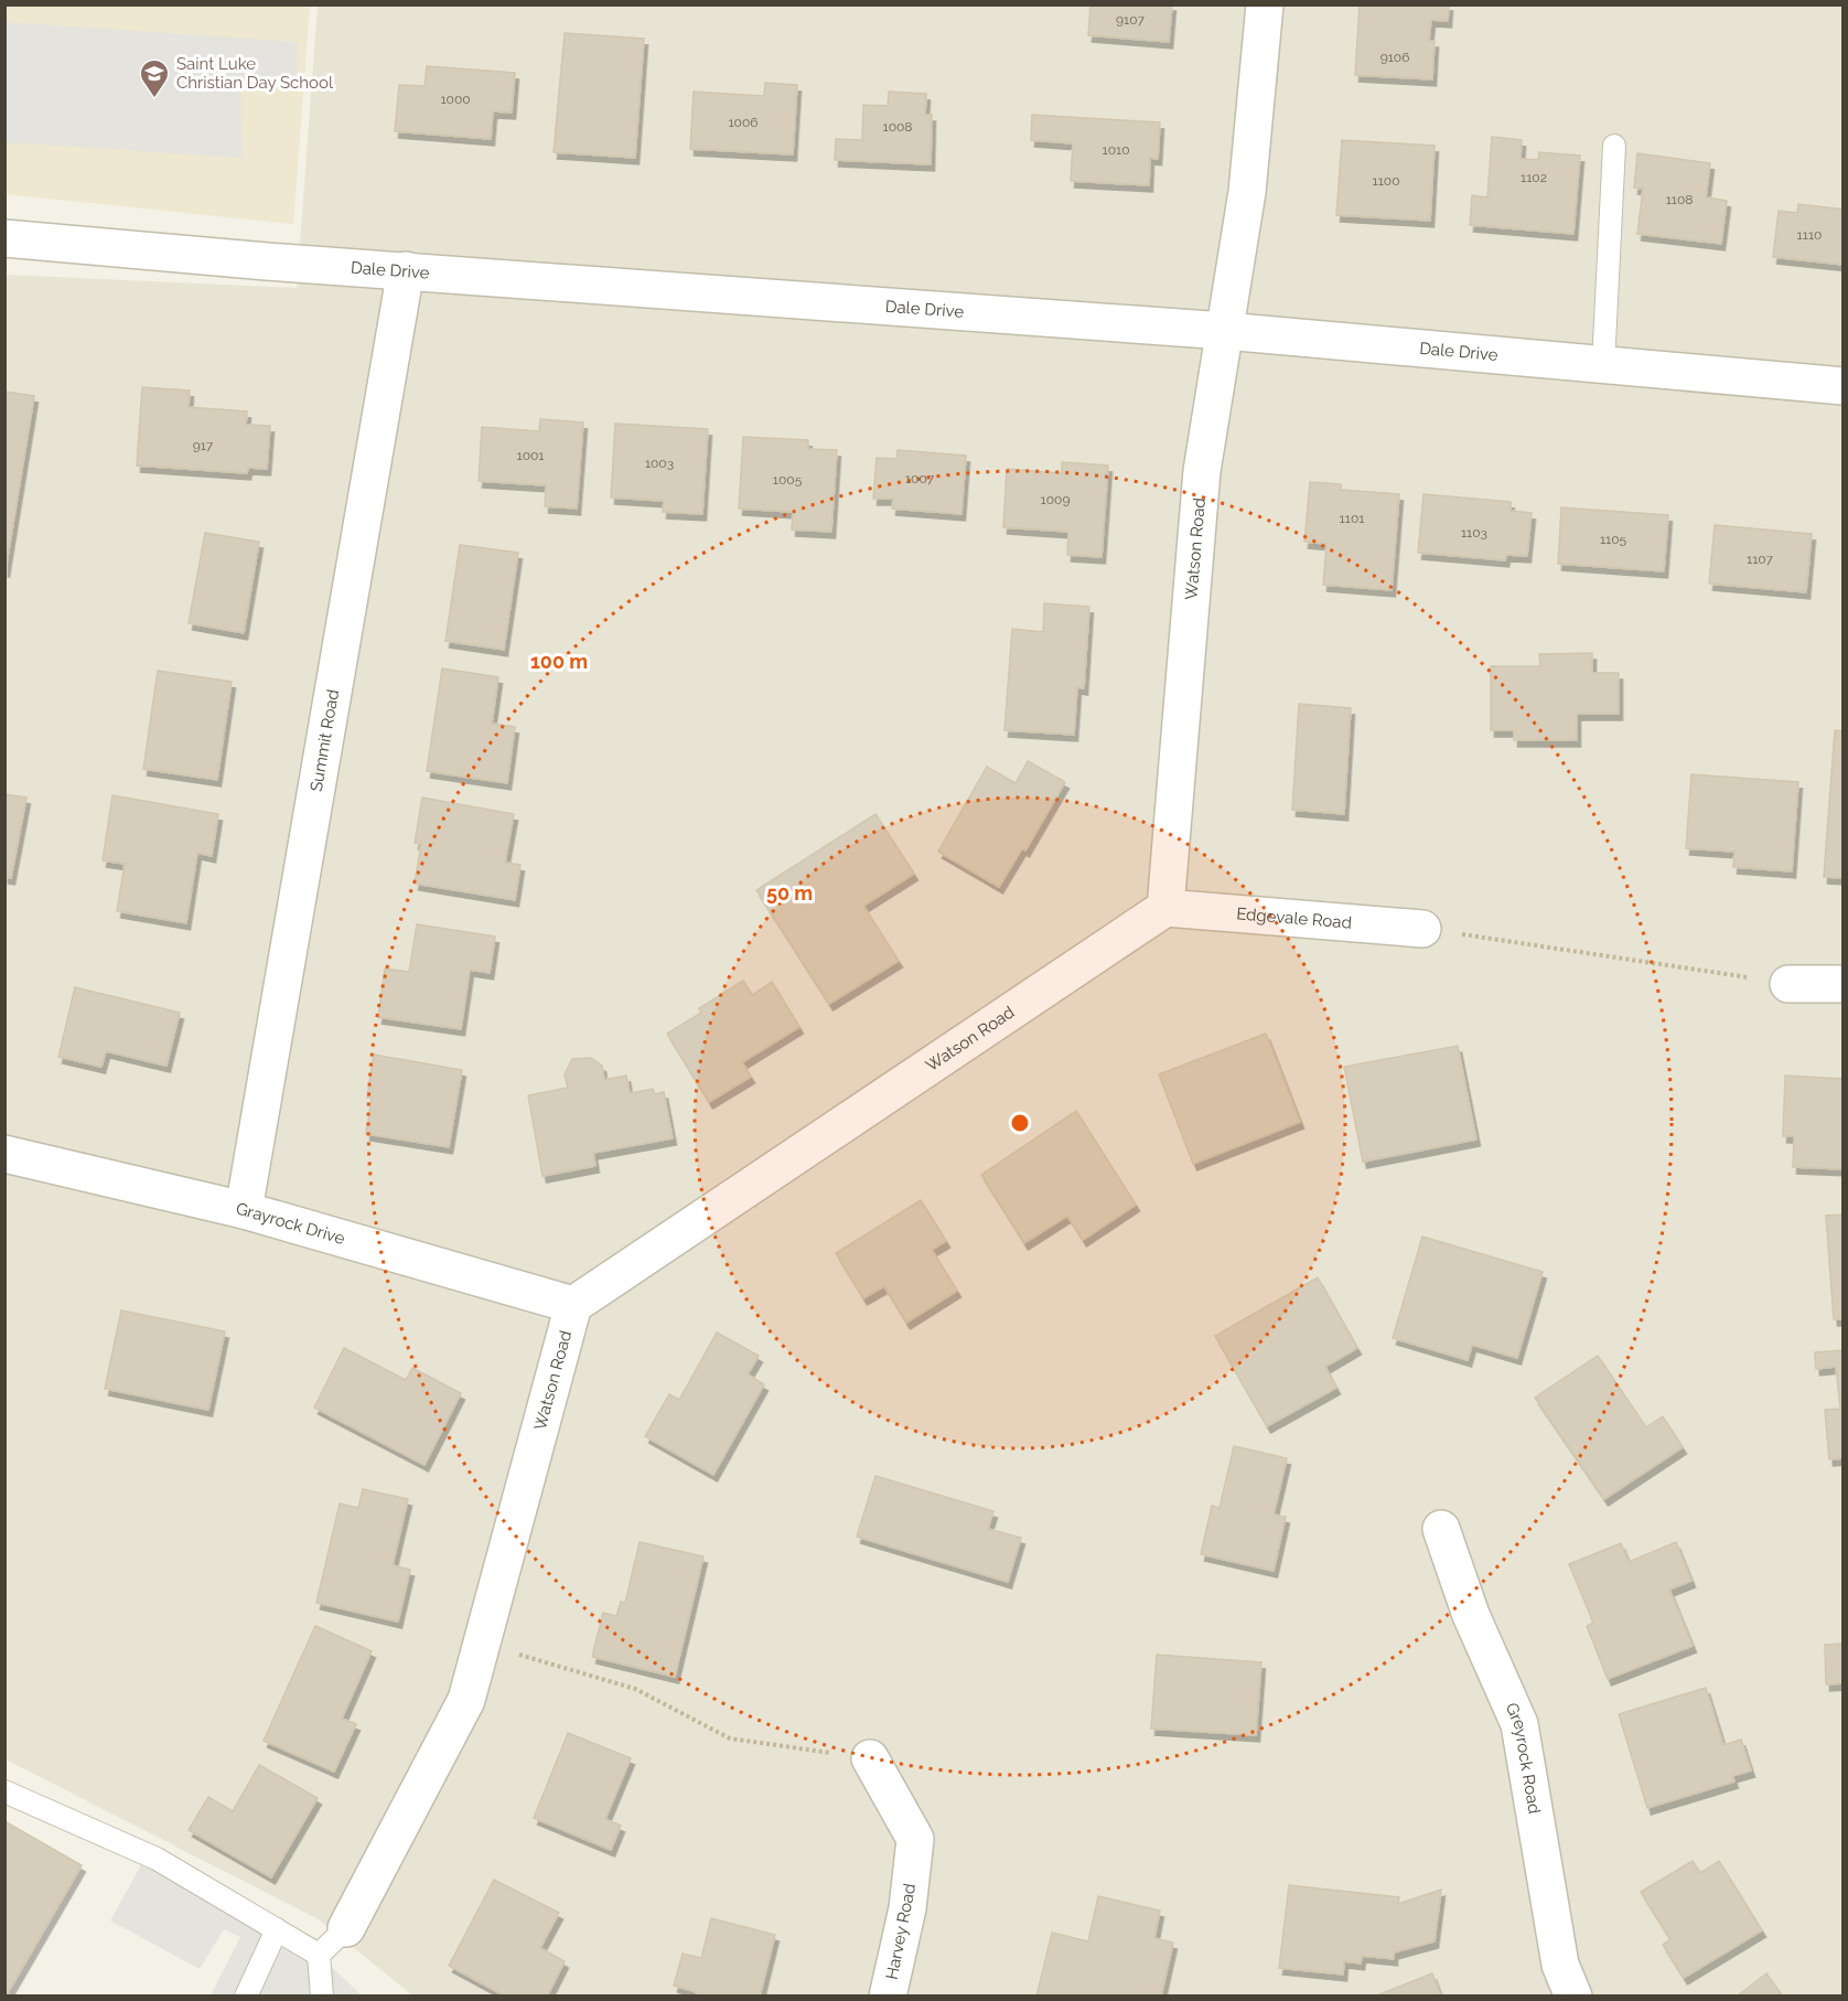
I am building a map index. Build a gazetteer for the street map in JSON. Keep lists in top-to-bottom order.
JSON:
{
  "streets": {
    "street": [
      "Dale Drive",
      "Watson Road",
      "Summit Road",
      "Edgevale Road",
      "Grayrock Drive",
      "Greyrock Road",
      "Harvey Road"
    ]
  },
  "crossings": [
    ["Dale Drive", "Watson Road"],
    ["Dale Drive", "Summit Road"],
    ["Watson Road", "Edgevale Road"],
    ["Watson Road", "Grayrock Drive"],
    ["Summit Road", "Grayrock Drive"]
  ],
  "places": {
    "school or university": ["Saint Luke Christian Day School"]
  },
  "house_numbers": [
    "9107",
    "9106",
    "1000",
    "1006",
    "1008",
    "1010",
    "1102",
    "1100",
    "1108",
    "1110",
    "917",
    "1001",
    "1003",
    "1007",
    "1005",
    "1009",
    "1101",
    "1103",
    "1105",
    "1107"
  ],
  "rings": ["100 m", "50 m"]
}
